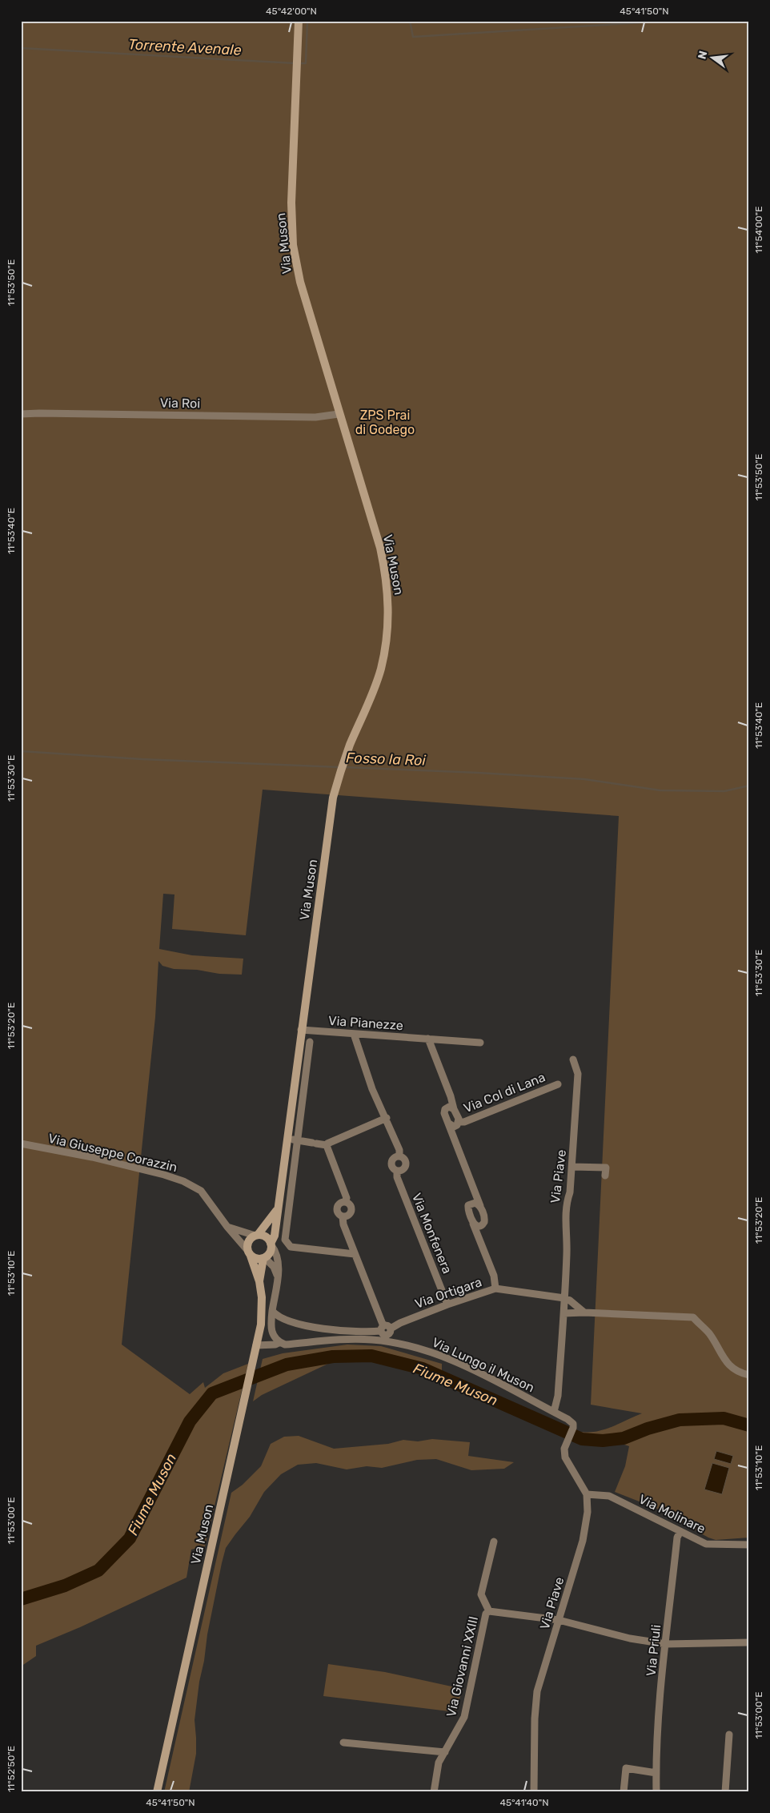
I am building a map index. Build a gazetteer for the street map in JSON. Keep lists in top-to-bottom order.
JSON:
{
  "streets": {
    "main road": ["Via Muson"],
    "street": [
      "Via Roi",
      "Via Pianezze",
      "Via Col di Lana",
      "Via Giuseppe Corazzin",
      "Via Piave",
      "Via Monfenera",
      "Via Ortigara",
      "Via Lungo il Muson",
      "Via Molinare",
      "Via Priuli",
      "Via Giovanni XXIII"
    ]
  },
  "crossings": [
    ["Via Muson", "Via Roi"],
    ["Via Muson", "Via Pianezze"],
    ["Via Muson", "Via Giuseppe Corazzin"],
    ["Via Muson", "Via Lungo il Muson"],
    ["Via Pianezze", "Via Monfenera"],
    ["Via Piave", "Via Ortigara"],
    ["Via Piave", "Via Lungo il Muson"],
    ["Via Piave", "Via Molinare"],
    ["Via Piave", "Via Giovanni XXIII"],
    ["Via Monfenera", "Via Ortigara"],
    ["Via Molinare", "Via Priuli"],
    ["Via Priuli", "Via Giovanni XXIII"]
  ],
  "water": ["Torrente Avenale", "Fosso la Roi", "Fiume Muson"],
  "parks": ["ZPS Prai di Godego"],
  "north": "left",
  "coordinates": [
    "45°42'00\"N",
    "45°41'50\"N",
    "11°54'00\"E",
    "11°53'50\"E",
    "11°53'40\"E",
    "11°53'30\"E",
    "11°53'20\"E",
    "11°53'10\"E",
    "11°53'00\"E",
    "11°52'50\"E",
    "45°41'40\"N"
  ]
}
